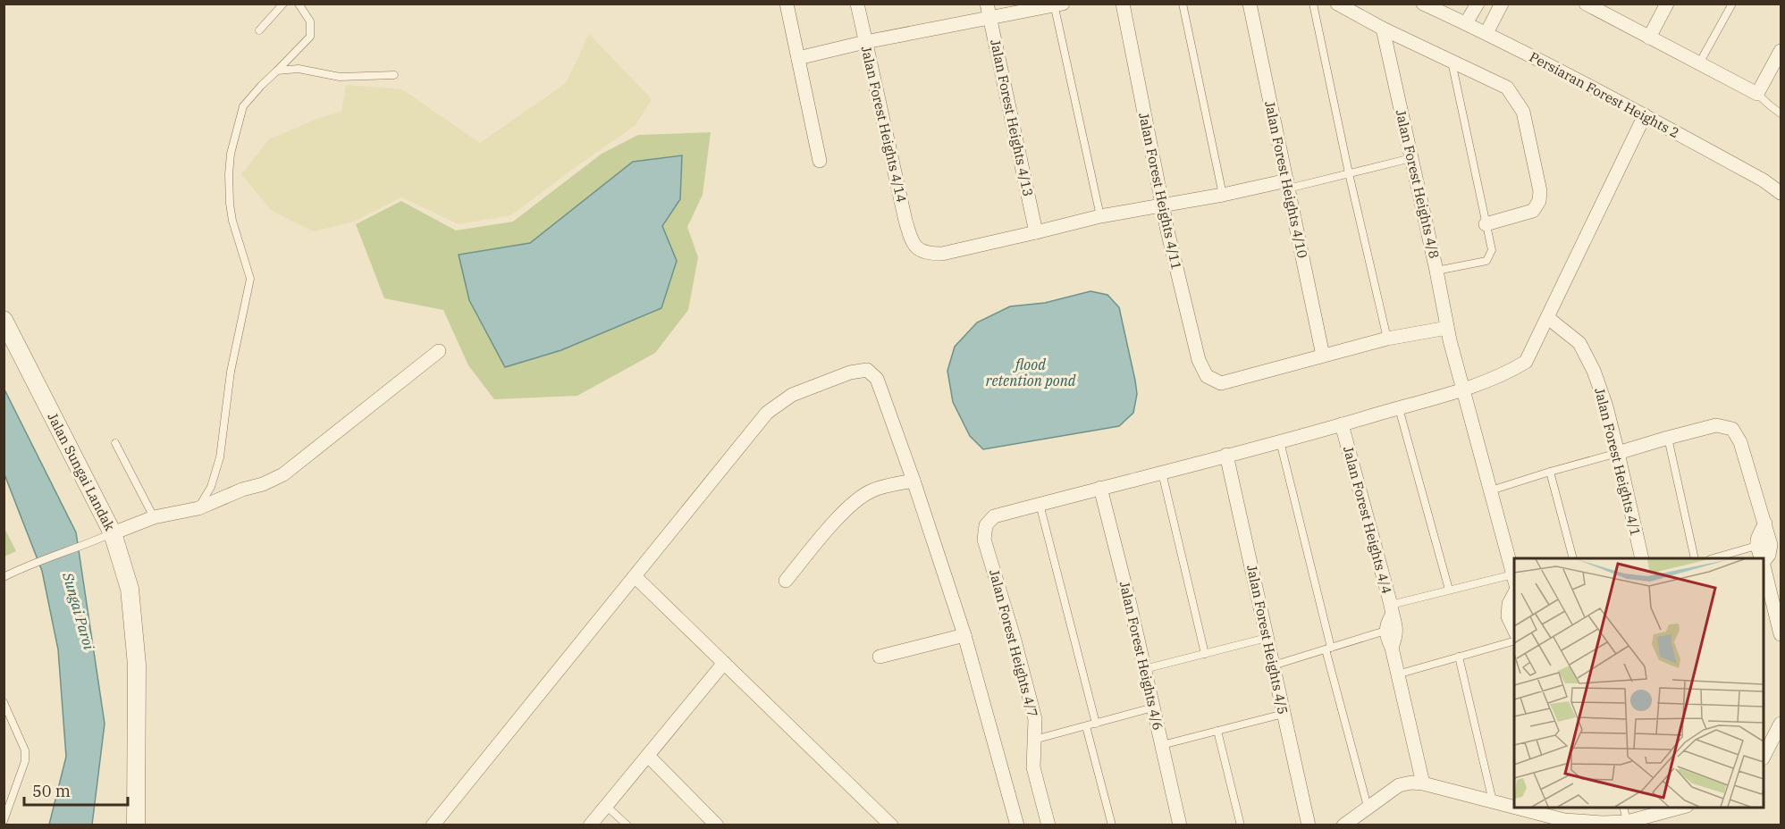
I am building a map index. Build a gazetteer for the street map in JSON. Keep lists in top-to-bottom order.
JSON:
{
  "streets": {
    "street": [
      "Persiaran Forest Heights 2",
      "Jalan Forest Heights 4/13",
      "Jalan Forest Heights 4/14",
      "Jalan Forest Heights 4/10",
      "Jalan Forest Heights 4/8",
      "Jalan Forest Heights 4/11",
      "Jalan Forest Heights 4/1",
      "Jalan Sungai Landak",
      "Jalan Forest Heights 4/4",
      "Jalan Forest Heights 4/5",
      "Jalan Forest Heights 4/7",
      "Jalan Forest Heights 4/6"
    ]
  },
  "crossings": [
    ["Jalan Forest Heights 4/13", "Jalan Forest Heights 4/14"],
    ["Jalan Forest Heights 4/10", "Jalan Forest Heights 4/11"]
  ],
  "water": ["flood retention pond", "Sungai Paroi"],
  "scale_bar": "50 m"
}
